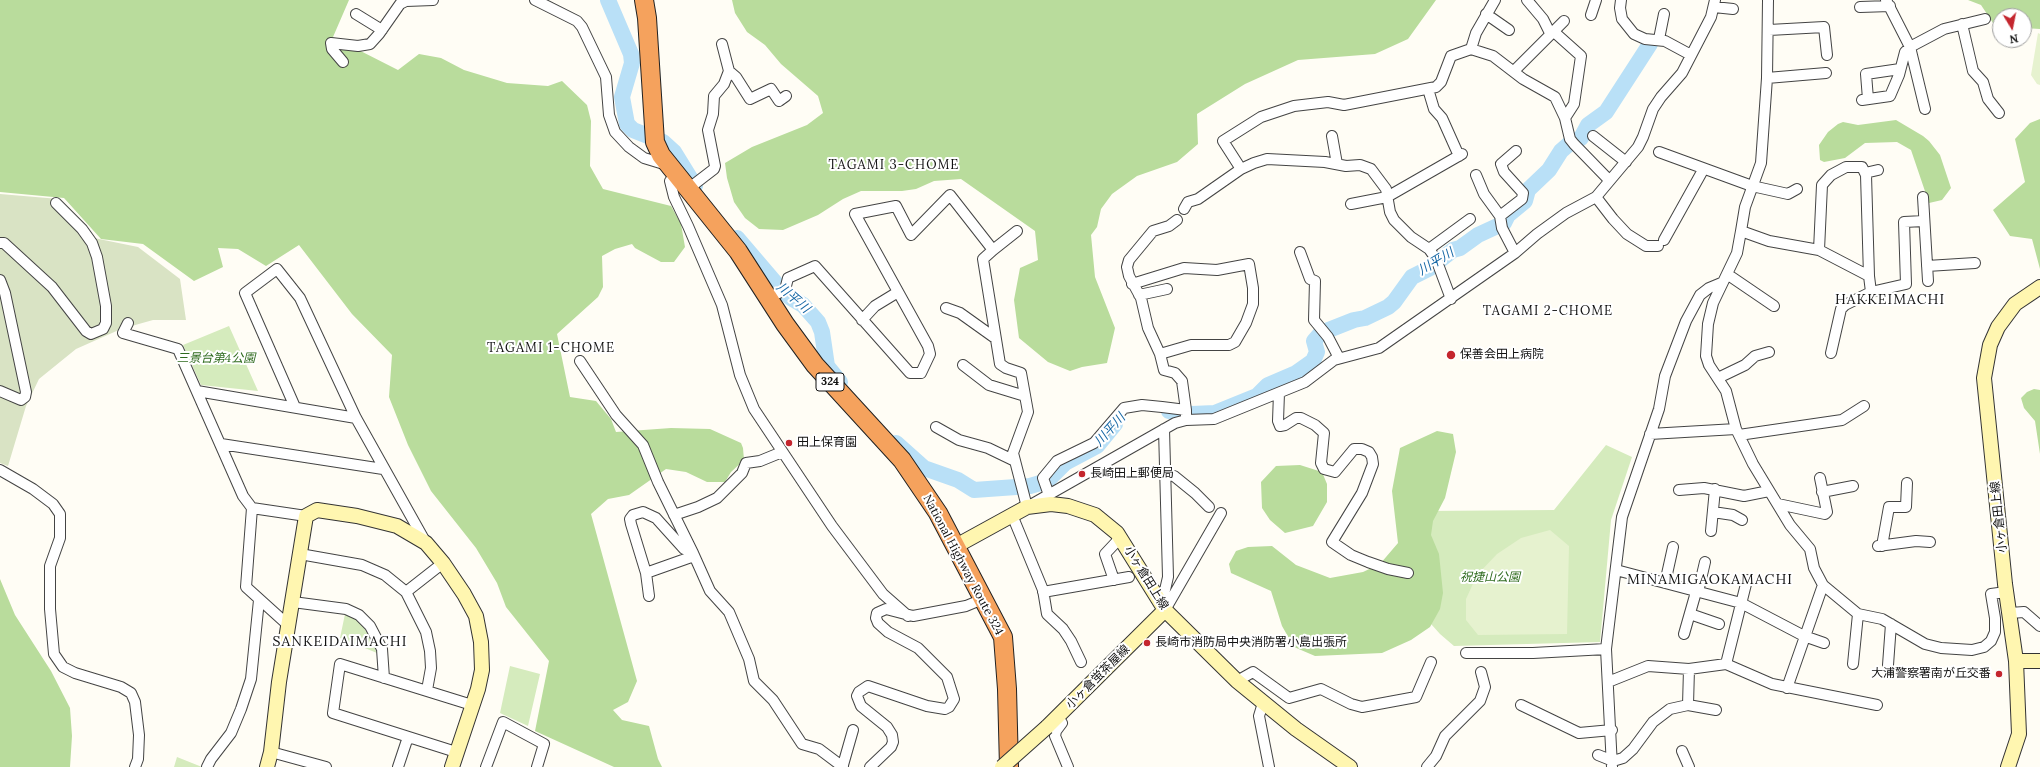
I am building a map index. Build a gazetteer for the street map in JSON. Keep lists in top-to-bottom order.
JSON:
{
  "streets": {
    "highway": ["324", "National Highway Route 324"],
    "main road": ["小ヶ倉田上線", "小ヶ倉蛍茶屋線"]
  },
  "crossings": [
    ["小ヶ倉田上線", "National Highway Route 324"],
    ["小ヶ倉田上線", "小ヶ倉蛍茶屋線"]
  ],
  "districts": [
    "TAGAMI 3-CHOME",
    "HAKKEIMACHI",
    "TAGAMI 2-CHOME",
    "TAGAMI 1-CHOME",
    "MINAMIGAOKAMACHI",
    "SANKEIDAIMACHI"
  ],
  "water": ["川平川"],
  "parks": ["三景台第4公園", "祝捷山公園"],
  "places": [
    "保善会田上病院",
    "田上保育園",
    "長崎田上郵便局",
    "長崎市消防局中央消防署小島出張所",
    "大浦警察署南が丘交番"
  ],
  "north": "bottom"
}
